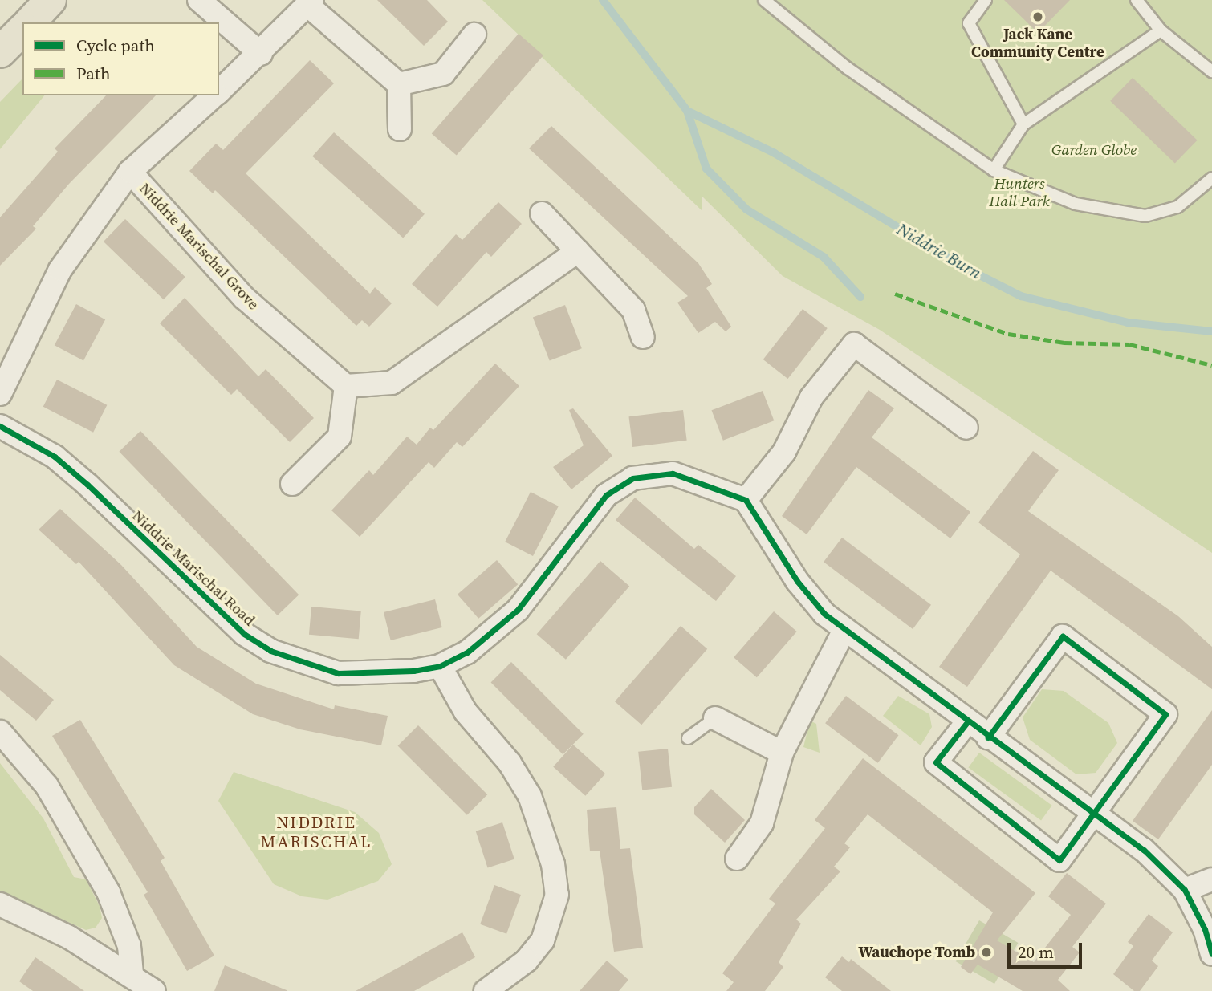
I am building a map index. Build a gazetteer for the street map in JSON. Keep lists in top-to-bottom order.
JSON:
{
  "streets": {
    "street": ["Niddrie Marischal Grove", "Niddrie Marischal Road"]
  },
  "districts": ["NIDDRIE MARISCHAL"],
  "water": ["Niddrie Burn"],
  "parks": ["Garden Globe", "Hunters Hall Park"],
  "places": ["Jack Kane Community Centre", "Wauchope Tomb"],
  "legend": ["Cycle path", "Path"],
  "scale_bar": "20 m"
}
